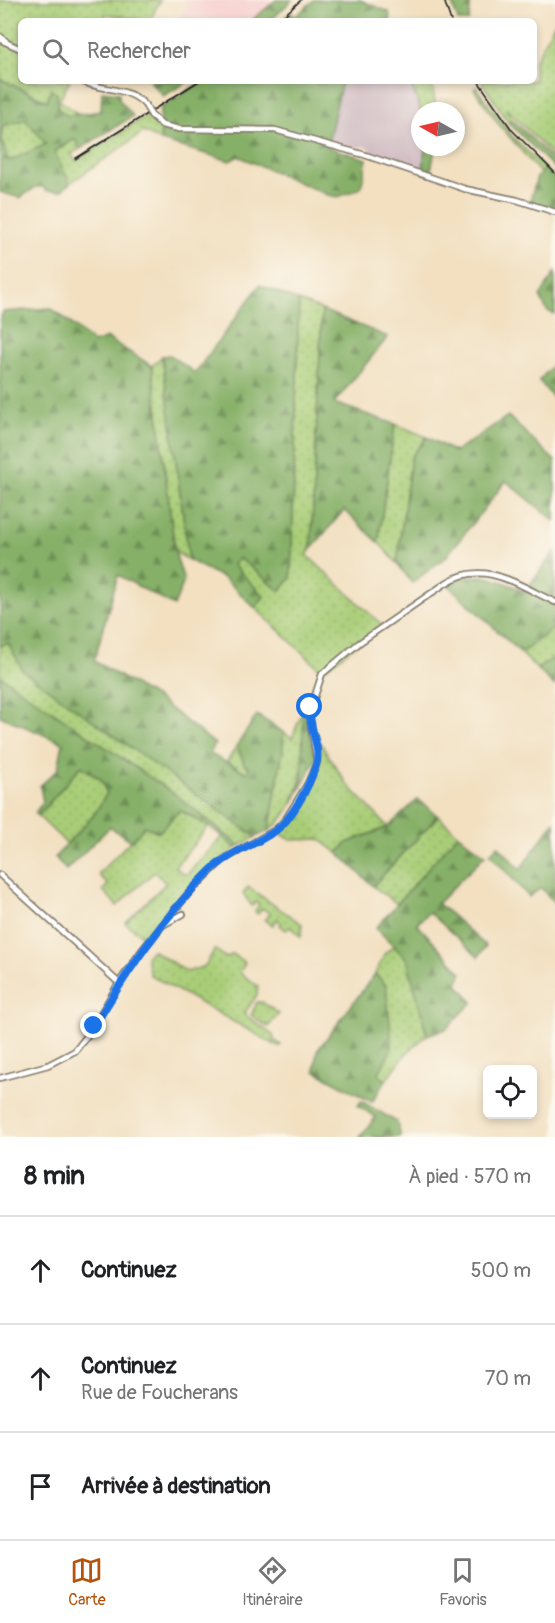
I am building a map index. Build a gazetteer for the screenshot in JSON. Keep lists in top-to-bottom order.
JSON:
{
  "north": "left",
  "page": {
    "search": "Rechercher",
    "heading": ["8 min", "À pied · 570 m"],
    "list": [
      ["Continuez", "500 m"],
      ["Continuez", "Rue de Foucherans", "70 m"],
      "Arrivée à destination"
    ],
    "nav": ["Carte", "Itinéraire", "Favoris"]
  }
}
